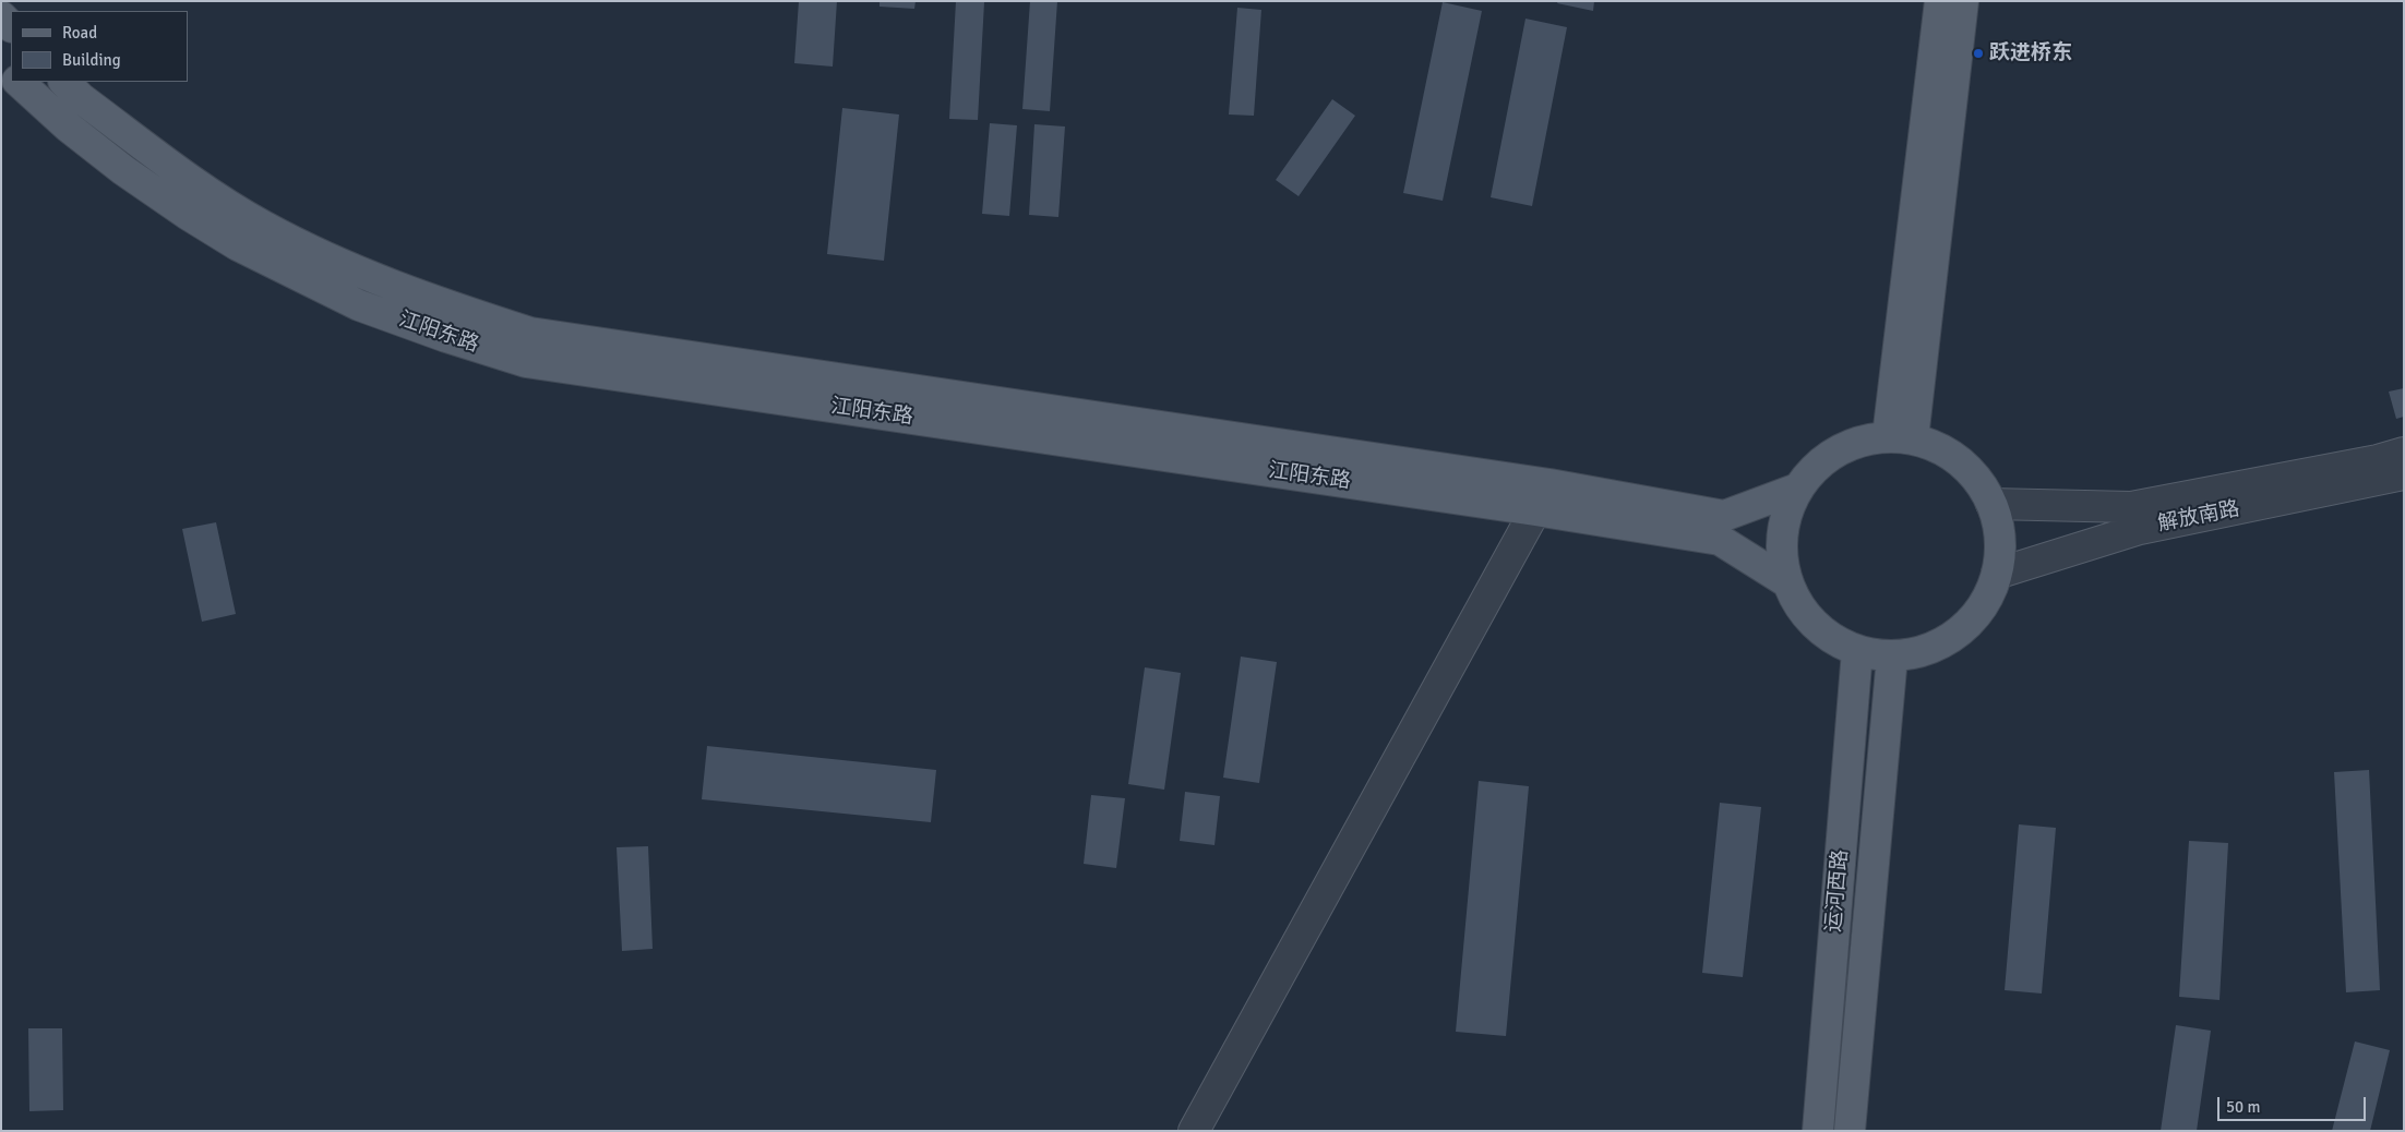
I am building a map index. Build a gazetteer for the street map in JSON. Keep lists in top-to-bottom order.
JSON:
{
  "streets": {
    "main road": ["江阳东路", "运河西路"],
    "street": ["解放南路"]
  },
  "places": ["跃进桥东"],
  "legend": ["Road", "Building"],
  "scale_bar": "50 m"
}
